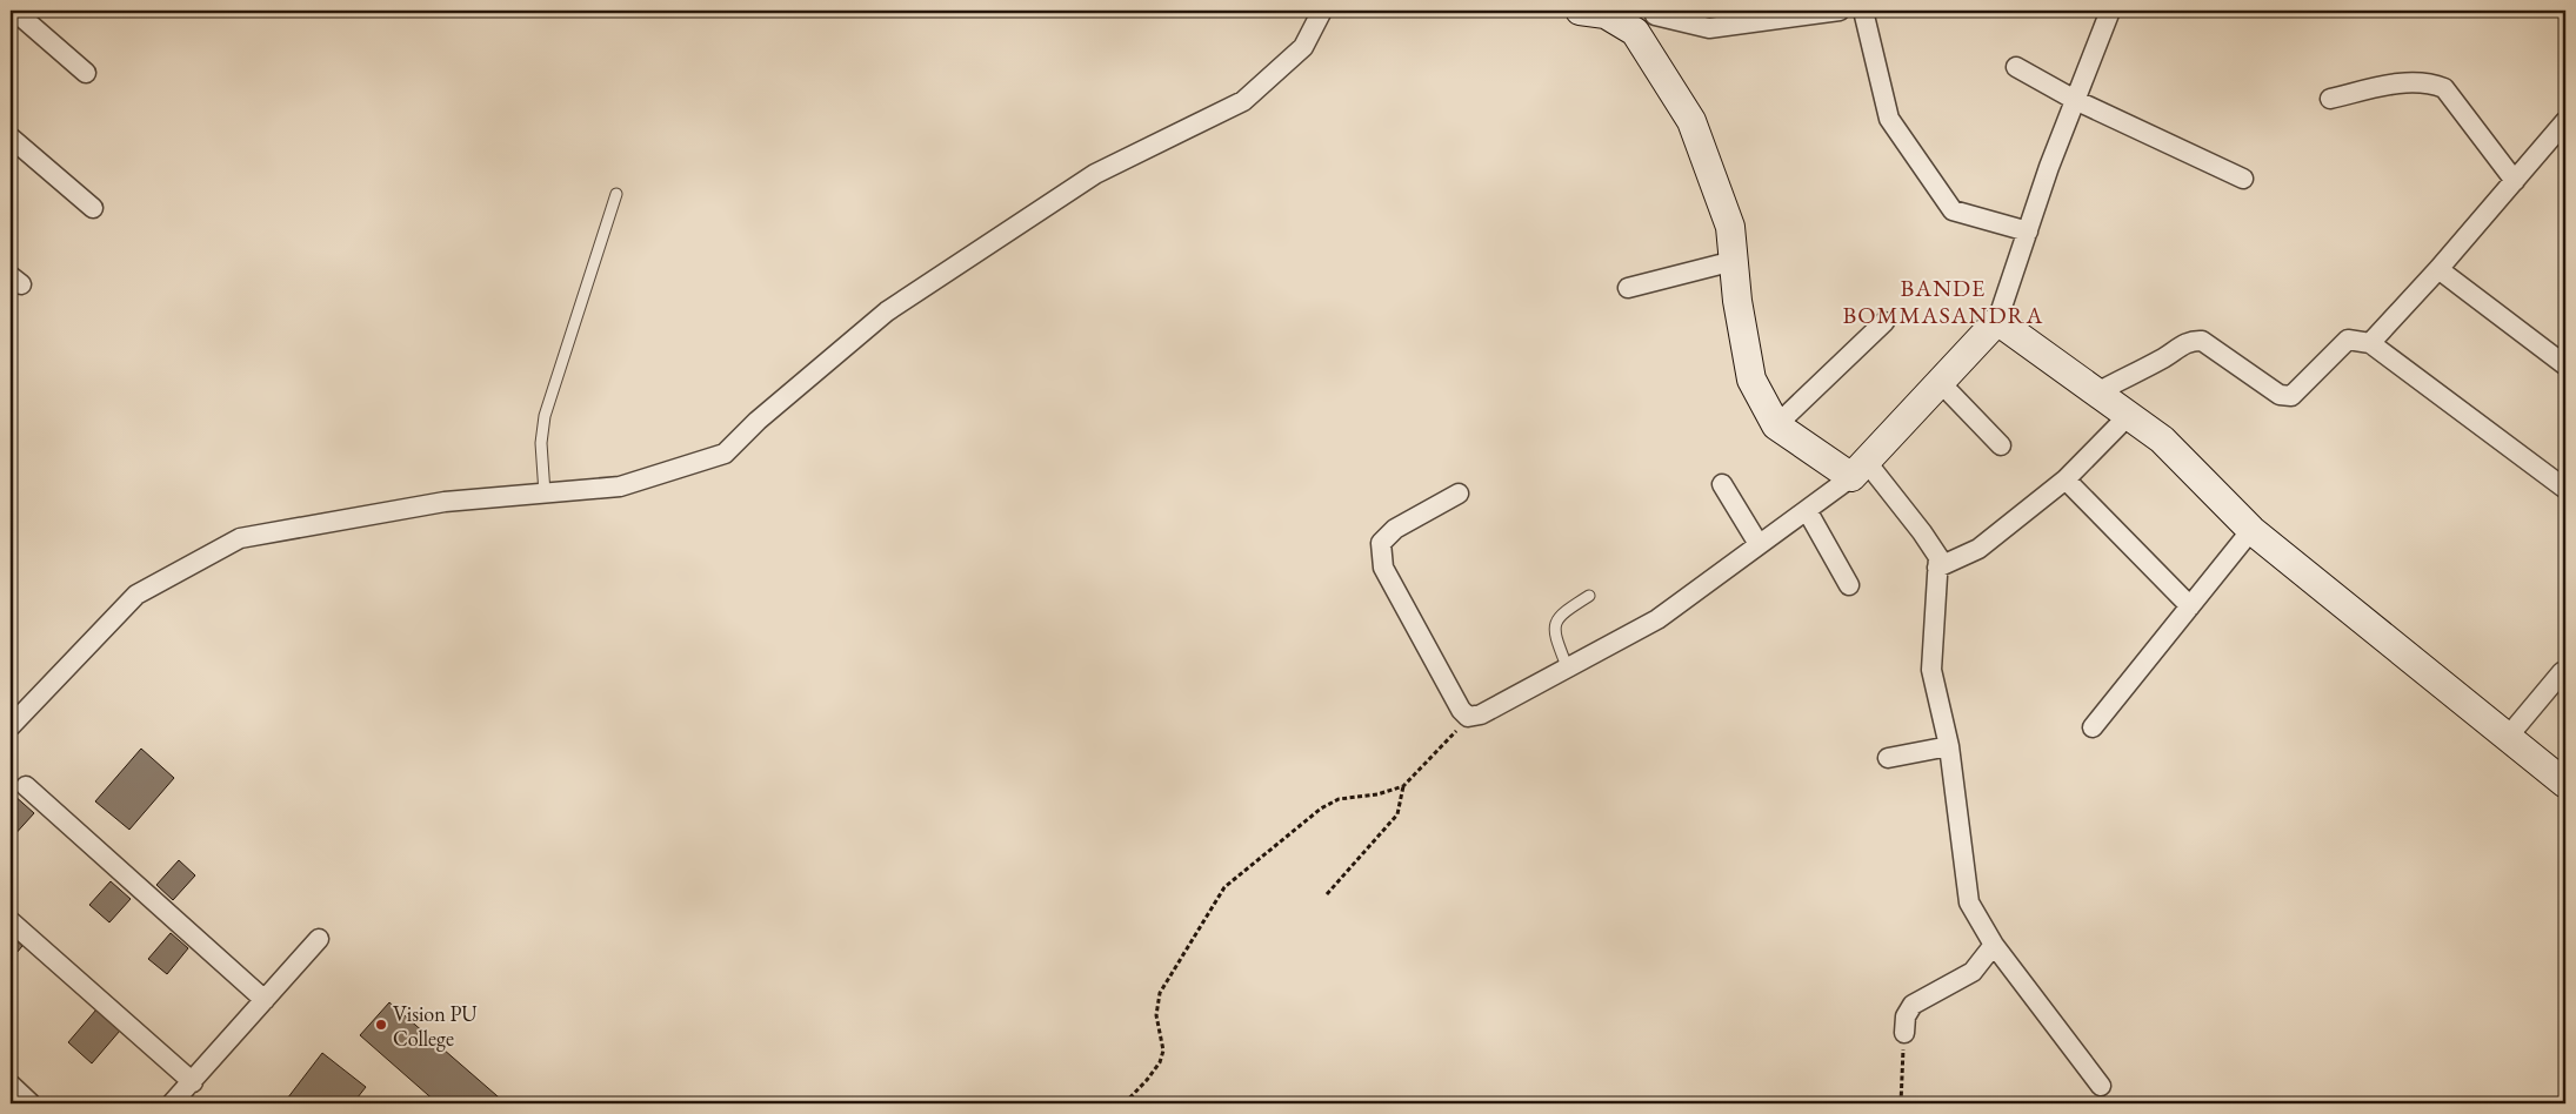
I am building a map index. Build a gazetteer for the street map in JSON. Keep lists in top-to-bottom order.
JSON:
{
  "districts": ["BANDE BOMMASANDRA"],
  "places": ["Vision PU College"]
}
